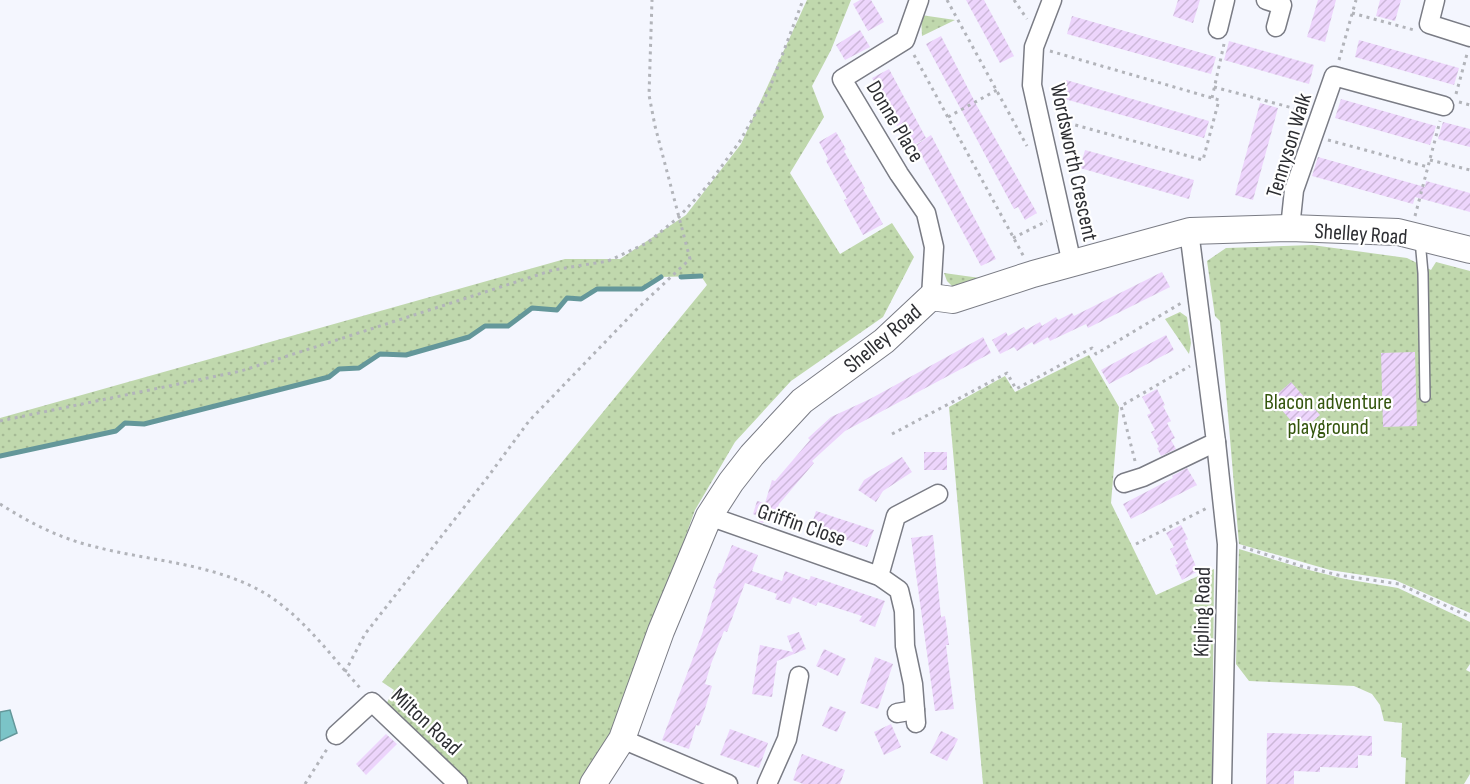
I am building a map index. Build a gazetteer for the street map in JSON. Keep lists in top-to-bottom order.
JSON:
{
  "streets": {
    "street": [
      "Donne Place",
      "Tennyson Walk",
      "Wordsworth Crescent",
      "Shelley Road",
      "Griffin Close",
      "Kipling Road",
      "Milton Road"
    ]
  },
  "crossings": [
    ["Donne Place", "Shelley Road"],
    ["Tennyson Walk", "Shelley Road"],
    ["Wordsworth Crescent", "Shelley Road"],
    ["Shelley Road", "Griffin Close"],
    ["Shelley Road", "Kipling Road"]
  ],
  "parks": ["Blacon adventure playground"]
}
